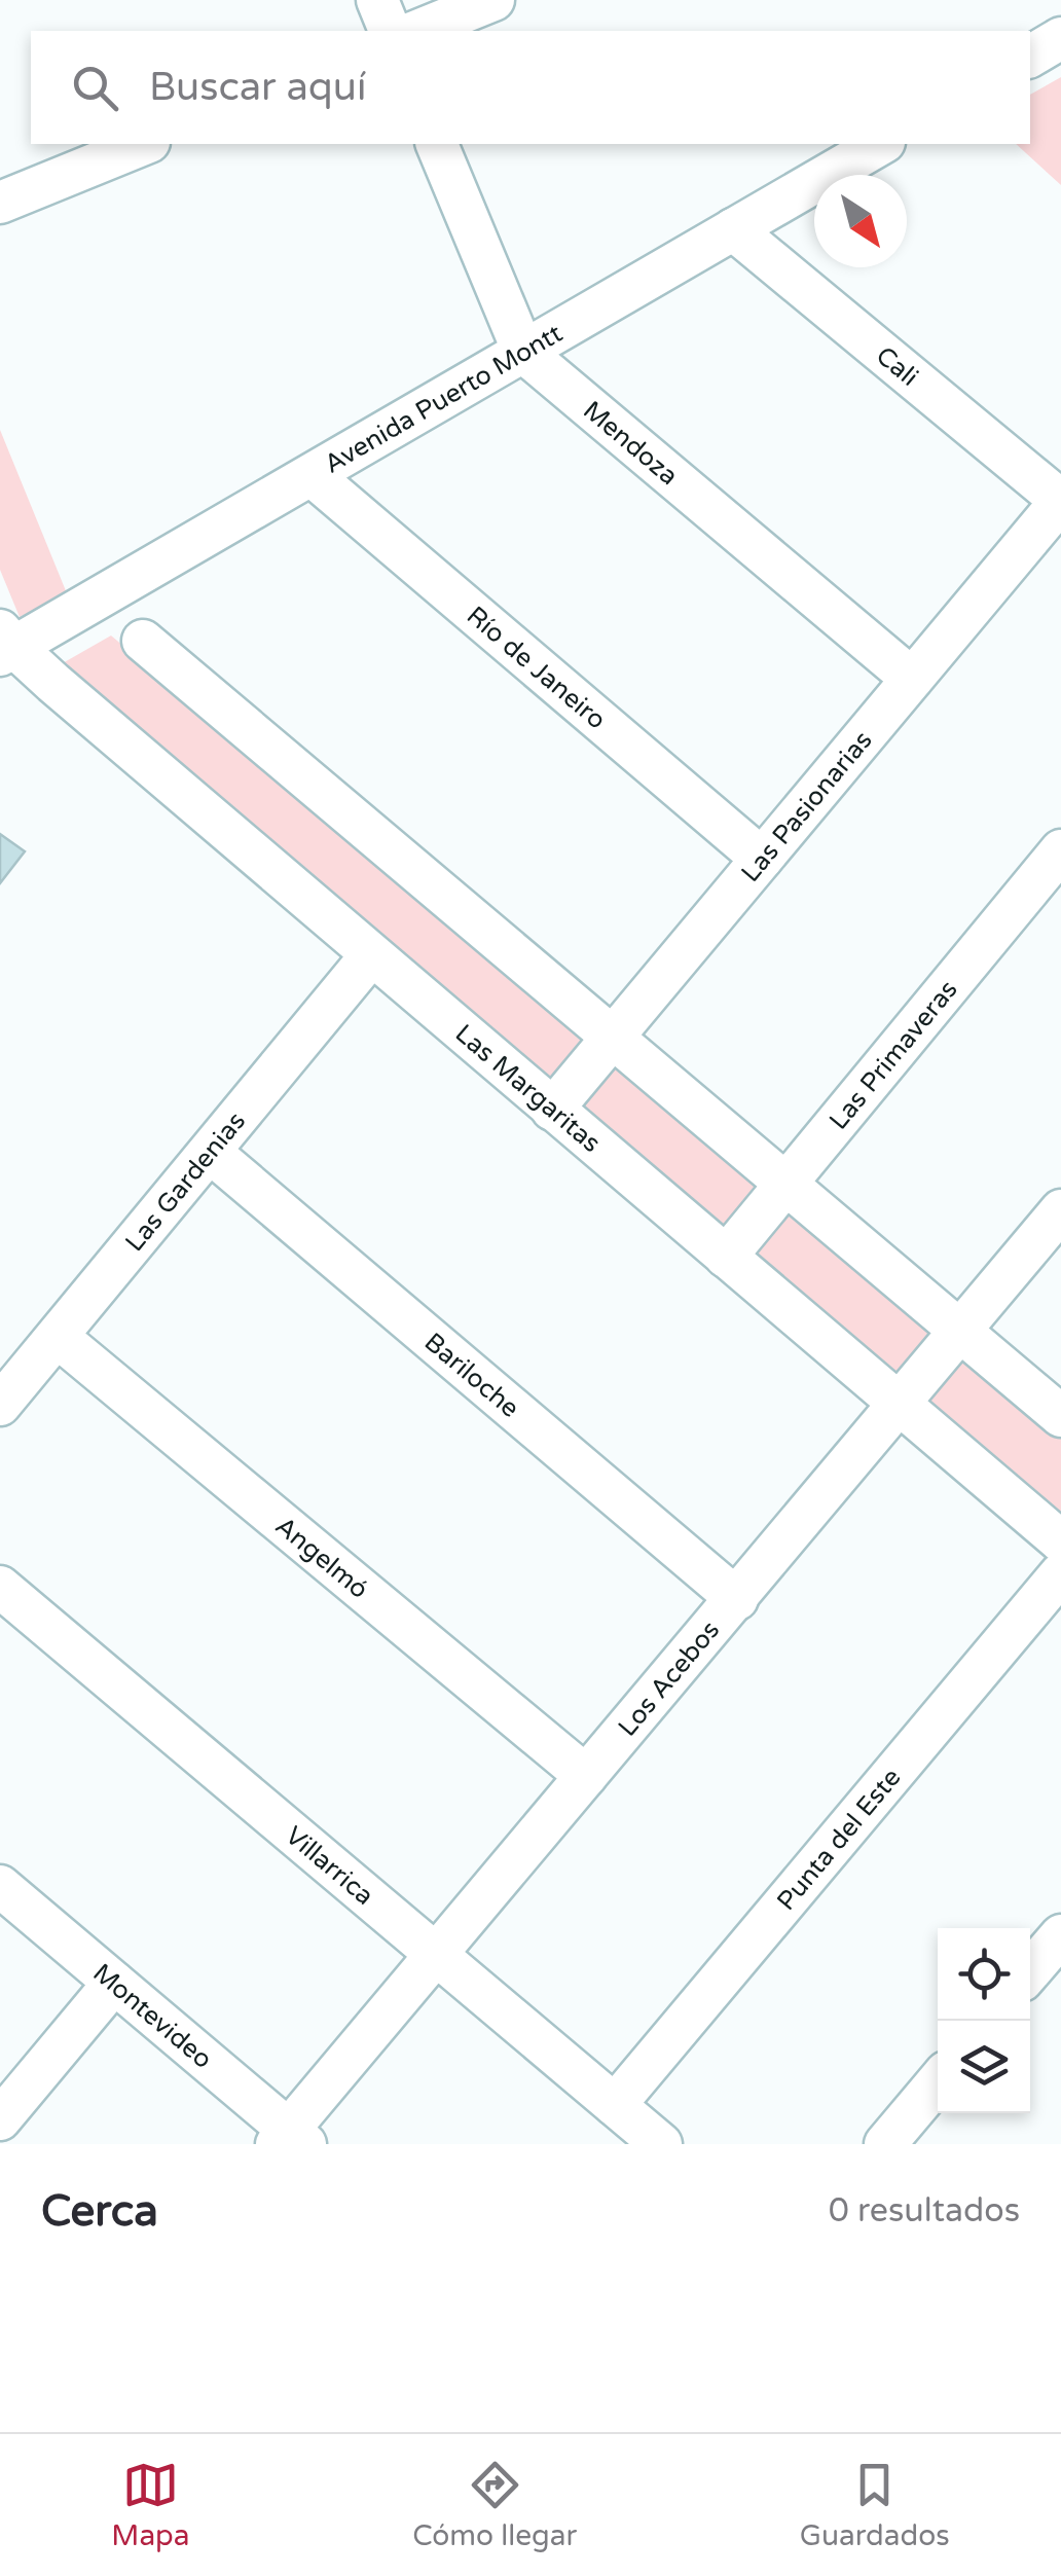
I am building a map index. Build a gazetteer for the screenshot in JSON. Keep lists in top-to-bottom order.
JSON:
{
  "streets": {
    "street": [
      "Cali",
      "Avenida Puerto Montt",
      "Mendoza",
      "Río de Janeiro",
      "Las Pasionarias",
      "Las Primaveras",
      "Las Margaritas",
      "Las Gardenias",
      "Bariloche",
      "Angelmó",
      "Los Acebos",
      "Punta del Este",
      "Villarrica",
      "Montevideo"
    ]
  },
  "crossings": [
    ["Cali", "Avenida Puerto Montt"],
    ["Cali", "Las Pasionarias"],
    ["Avenida Puerto Montt", "Mendoza"],
    ["Avenida Puerto Montt", "Río de Janeiro"],
    ["Avenida Puerto Montt", "Las Margaritas"],
    ["Mendoza", "Las Pasionarias"],
    ["Río de Janeiro", "Las Pasionarias"],
    ["Las Pasionarias", "Las Margaritas"],
    ["Las Primaveras", "Las Margaritas"],
    ["Las Margaritas", "Las Gardenias"],
    ["Las Margaritas", "Los Acebos"],
    ["Las Gardenias", "Bariloche"],
    ["Las Gardenias", "Angelmó"],
    ["Bariloche", "Los Acebos"],
    ["Angelmó", "Los Acebos"],
    ["Los Acebos", "Villarrica"],
    ["Los Acebos", "Montevideo"],
    ["Punta del Este", "Villarrica"]
  ],
  "north": "bottom right",
  "page": {
    "search": "Buscar aquí",
    "heading": ["Cerca", "0 resultados"],
    "nav": ["Mapa", "Cómo llegar", "Guardados"]
  }
}
